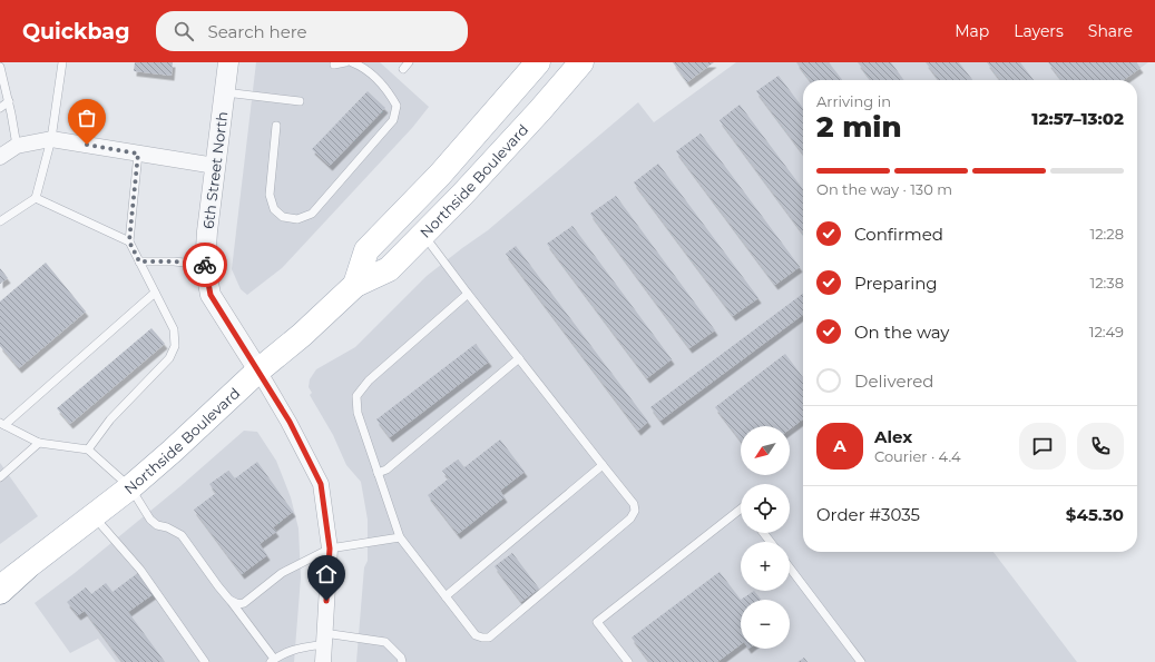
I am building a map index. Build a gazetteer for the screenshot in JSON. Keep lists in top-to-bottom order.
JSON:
{
  "streets": {
    "main road": ["Northside Boulevard"],
    "street": ["6th Street North"]
  },
  "crossings": [
    ["6th Street North", "Northside Boulevard"]
  ],
  "north": "bottom left",
  "page": {
    "header": "Quickbag",
    "search": "Search here",
    "nav": ["Map", "Layers", "Share"],
    "heading": ["2 min", "Arriving in", "12:57–13:02"],
    "panel": [
      "Alex",
      "Courier · 4.4",
      "Order #3035",
      "$45.30"
    ],
    "bar": "On the way · 130 m",
    "list": [
      ["Confirmed", "12:28"],
      ["Preparing", "12:38"],
      ["On the way", "12:49"],
      "Delivered"
    ],
    "round": "A",
    "map_buttons": ["+", "−"]
  }
}
